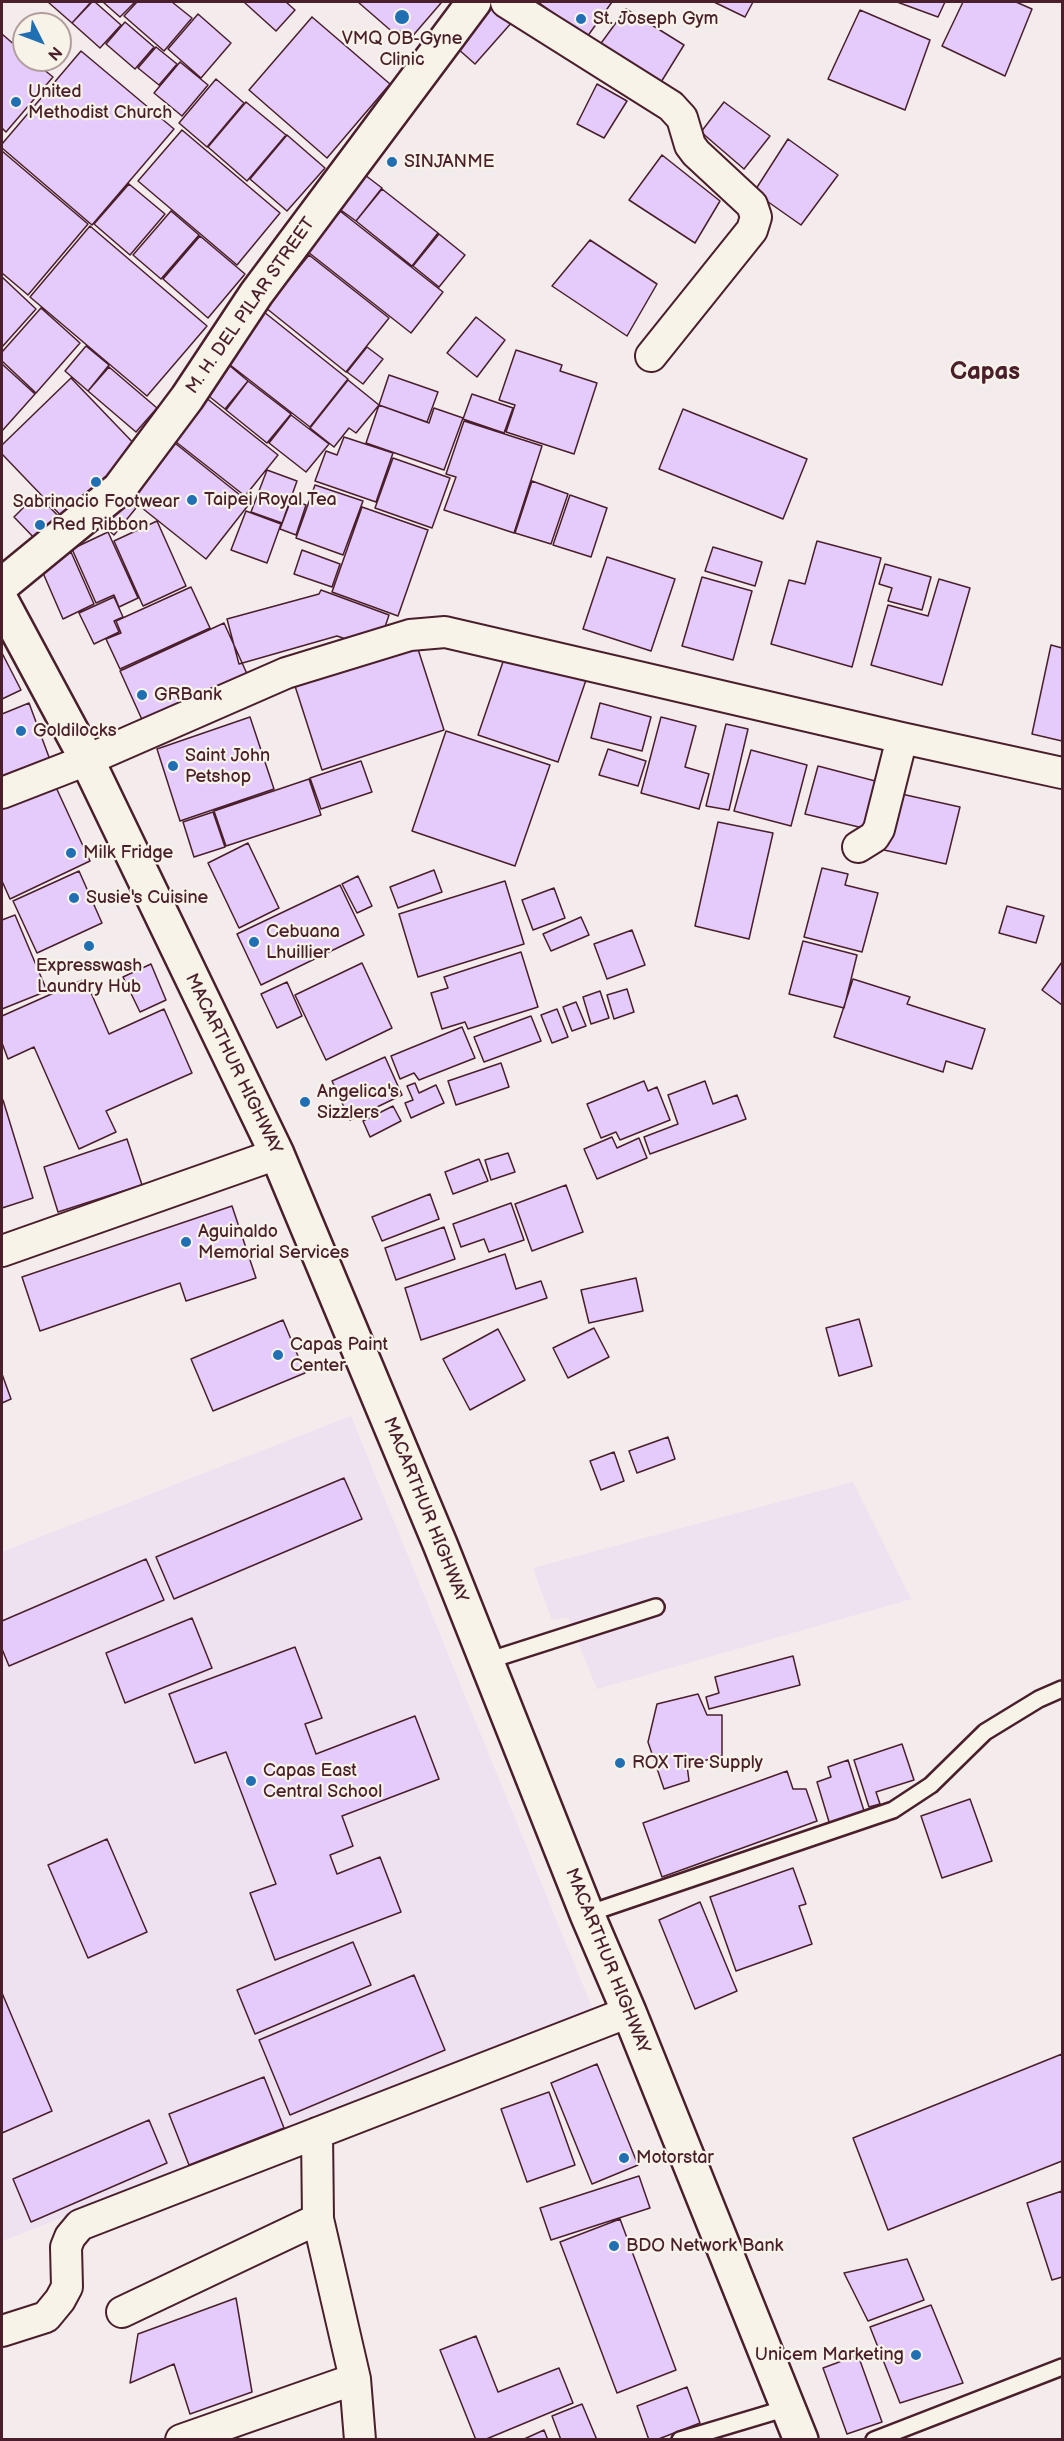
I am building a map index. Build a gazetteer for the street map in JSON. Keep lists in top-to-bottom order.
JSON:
{
  "streets": {
    "main road": ["M. H. DEL PILAR STREET", "MACARTHUR HIGHWAY"]
  },
  "districts": ["Capas"],
  "places": [
    "VMQ OB-Gyne Clinic",
    "St. Joseph Gym",
    "United Methodist Church",
    "SINJANME",
    "Sabrinacio Footwear",
    "Taipei Royal Tea",
    "Red Ribbon",
    "GRBank",
    "Goldilocks",
    "Saint John Petshop",
    "Milk Fridge",
    "Susie's Cuisine",
    "Cebuana Lhuillier",
    "Expresswash Laundry Hub",
    "Angelica's Sizzlers",
    "Aguinaldo Memorial Services",
    "Capas Paint Center",
    "ROX Tire Supply",
    "Capas East Central School",
    "Motorstar",
    "BDO Network Bank",
    "Unicem Marketing"
  ],
  "north": "bottom right"
}
